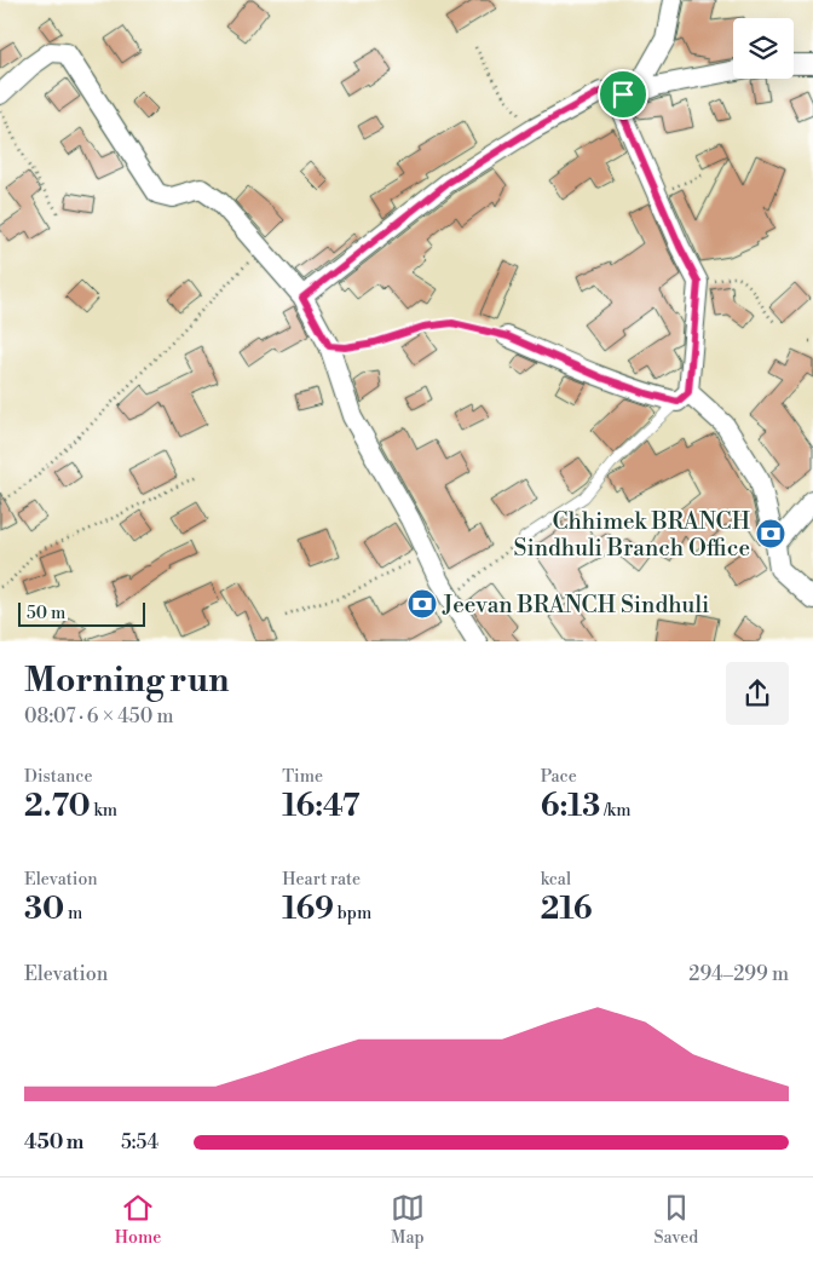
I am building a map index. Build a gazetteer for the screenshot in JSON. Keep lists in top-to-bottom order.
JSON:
{
  "places": {
    "bank": ["Chhimek BRANCH Sindhuli Branch Office", "Jeevan BRANCH Sindhuli"]
  },
  "scale_bar": "50 m",
  "page": {
    "scale": "50 m",
    "heading": ["Morning run", "08:07 · 6 × 450 m"],
    "stats": [
      ["Distance", "2.70 km"],
      ["Time", "16:47"],
      ["Pace", "6:13 /km"],
      ["Elevation", "30 m"],
      ["Heart rate", "169 bpm"],
      ["kcal", "216"]
    ],
    "chart": ["Elevation", "294–299 m"],
    "list": [
      {
        "name": "450 m",
        "note": "5:54"
      }
    ],
    "tabs": ["Home", "Map", "Saved"]
  }
}
